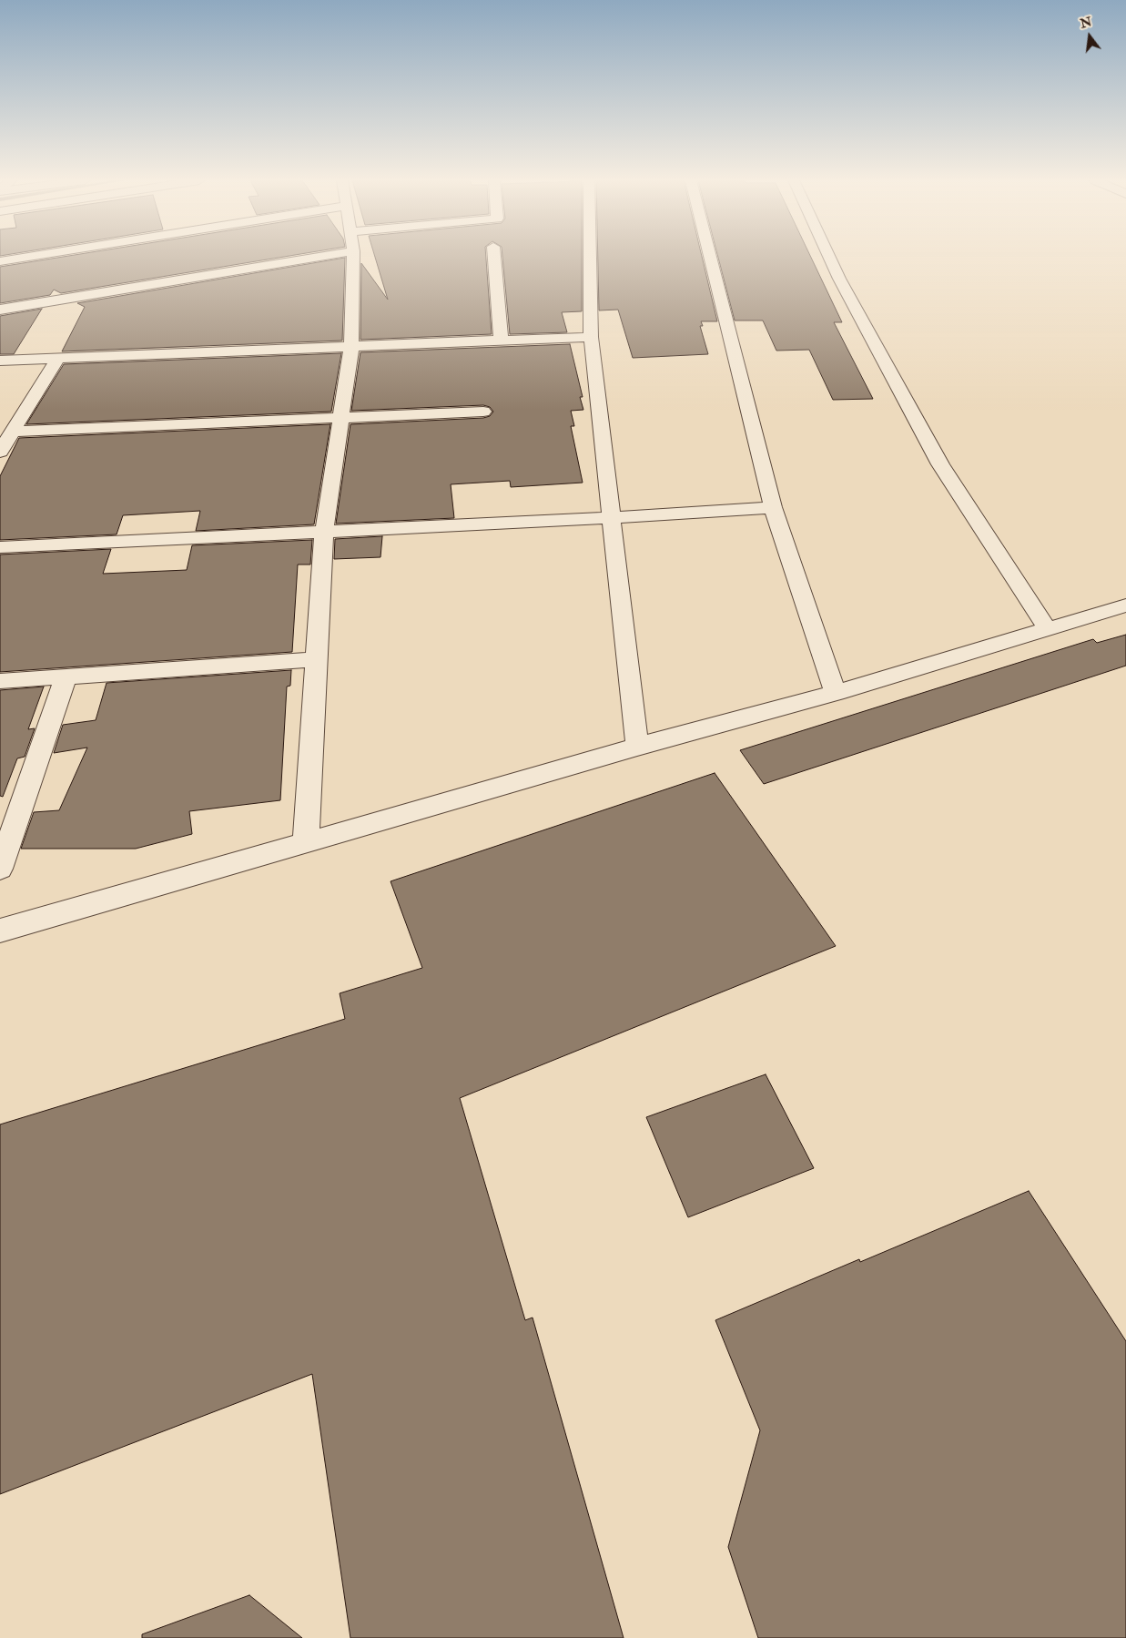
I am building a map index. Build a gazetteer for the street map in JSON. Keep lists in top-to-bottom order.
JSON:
{
  "north": "top"
}
